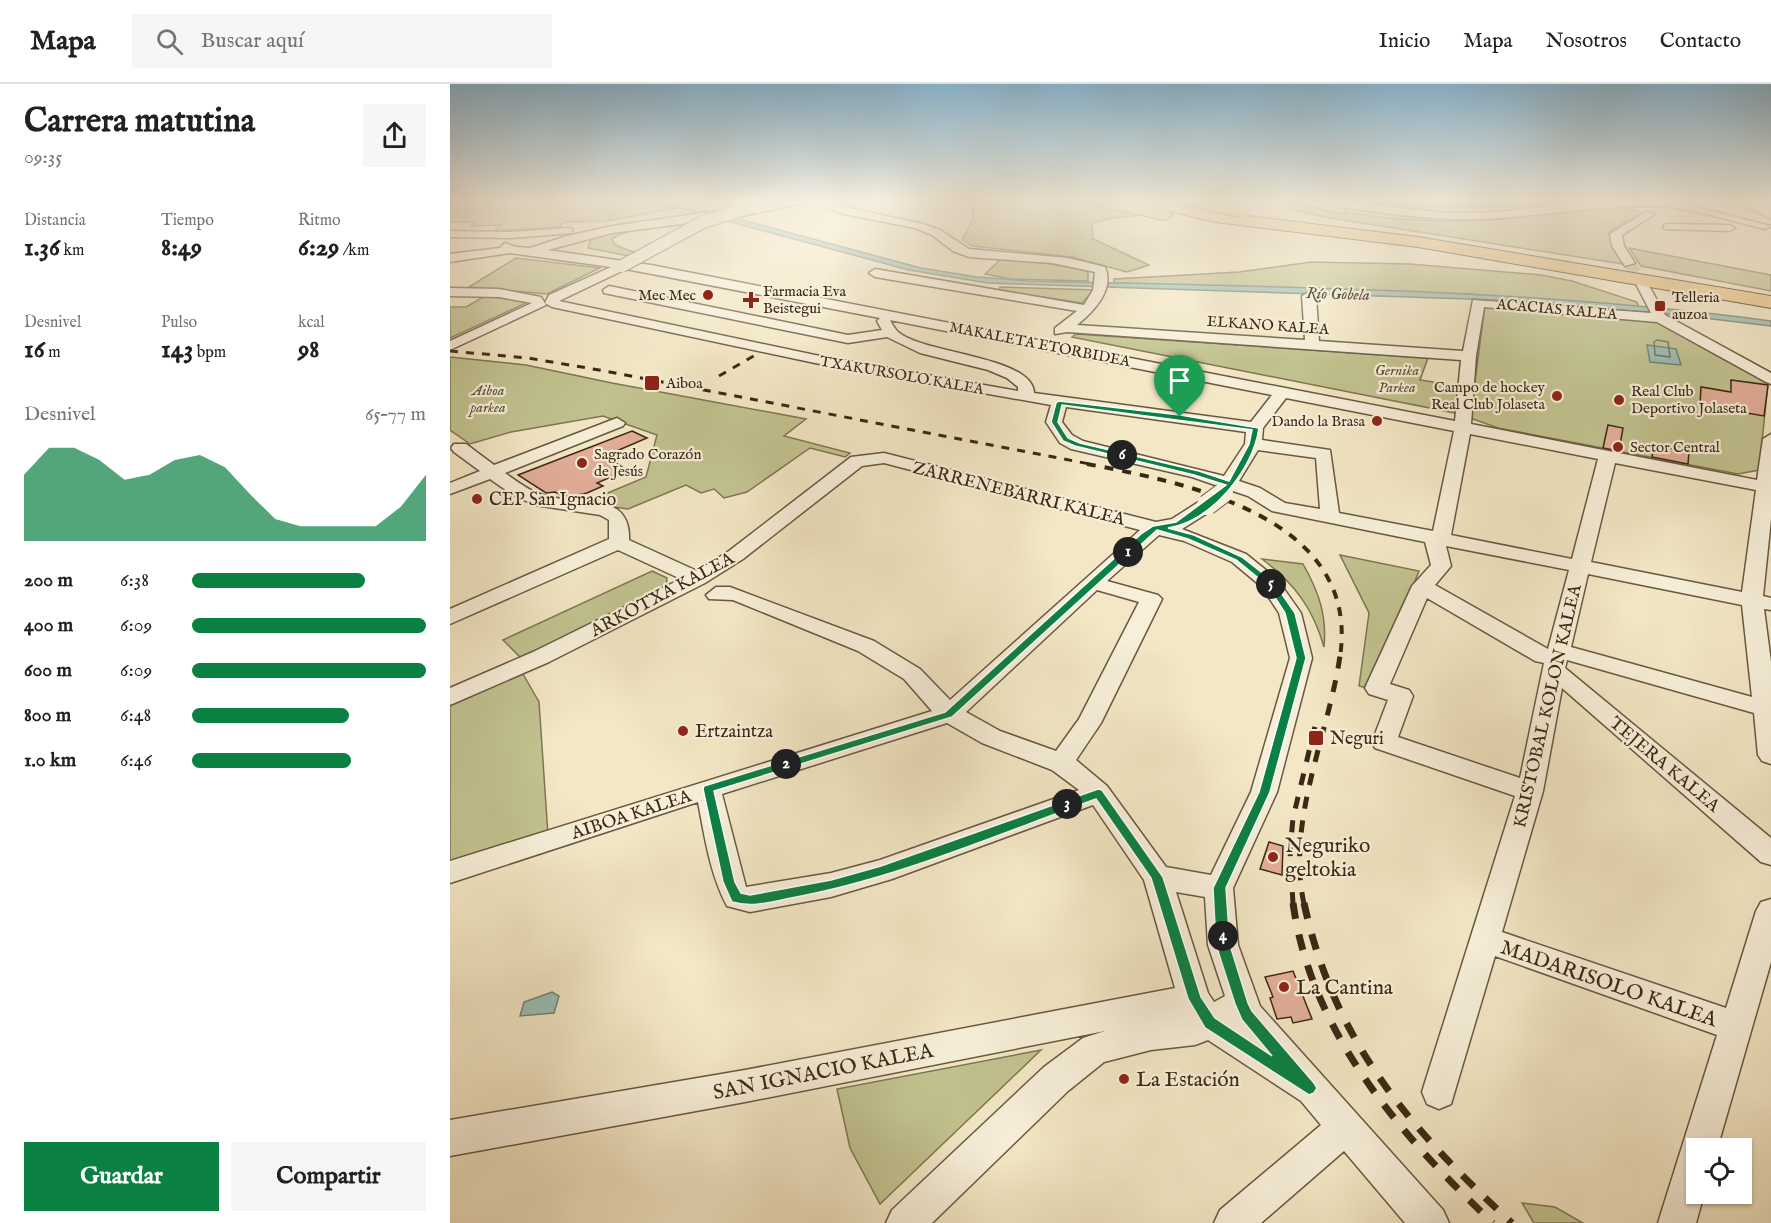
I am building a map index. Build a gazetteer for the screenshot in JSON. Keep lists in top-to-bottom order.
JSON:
{
  "streets": {
    "street": [
      "ACACIAS KALEA",
      "ELKANO KALEA",
      "MAKALETA ETORBIDEA",
      "TXAKURSOLO KALEA",
      "ZARRENEBARRI KALEA",
      "ARKOTXA KALEA",
      "KRISTOBAL KOLON KALEA",
      "TEJERA KALEA",
      "AIBOA KALEA",
      "MADARISOLO KALEA",
      "SAN IGNACIO KALEA"
    ]
  },
  "crossings": [
    ["ACACIAS KALEA", "ELKANO KALEA"],
    ["ACACIAS KALEA", "MAKALETA ETORBIDEA"],
    ["ACACIAS KALEA", "TEJERA KALEA"],
    ["MAKALETA ETORBIDEA", "KRISTOBAL KOLON KALEA"],
    ["TXAKURSOLO KALEA", "AIBOA KALEA"],
    ["ZARRENEBARRI KALEA", "ARKOTXA KALEA"],
    ["ZARRENEBARRI KALEA", "AIBOA KALEA"],
    ["KRISTOBAL KOLON KALEA", "TEJERA KALEA"],
    ["KRISTOBAL KOLON KALEA", "MADARISOLO KALEA"]
  ],
  "water": ["Río Gobela"],
  "parks": ["Gernika Parkea", "Aiboa parkea"],
  "places": {
    "other": [
      "Mec Mec",
      "Campo de hockey Real Club Jolaseta",
      "Real Club Deportivo Jolaseta",
      "Dando la Brasa",
      "Sector Central",
      "Sagrado Corazón de Jesús",
      "CEP San Ignacio",
      "Ertzaintza",
      "Neguriko geltokia",
      "La Cantina",
      "La Estación"
    ],
    "health": ["Farmacia Eva Beistegui"],
    "transit": ["Telleria auzoa", "Aiboa", "Neguri"]
  },
  "page": {
    "header": "Mapa",
    "search": "Buscar aquí",
    "nav": [
      "Inicio",
      "Mapa",
      "Nosotros",
      "Contacto"
    ],
    "heading": ["Carrera matutina", "09:35"],
    "stats": [
      ["Distancia", "1.36 km"],
      ["Tiempo", "8:49"],
      ["Ritmo", "6:29 /km"],
      ["Desnivel", "16 m"],
      ["Pulso", "143 bpm"],
      ["kcal", "98"]
    ],
    "chart": ["Desnivel", "65–77 m"],
    "pins": [
      "6",
      "1",
      "5",
      "2",
      "3",
      "4"
    ],
    "list": [
      {
        "name": "200 m",
        "note": "6:38"
      },
      {
        "name": "400 m",
        "note": "6:09"
      },
      {
        "name": "600 m",
        "note": "6:09"
      },
      {
        "name": "800 m",
        "note": "6:48"
      },
      {
        "name": "1.0 km",
        "note": "6:46"
      }
    ],
    "buttons": ["Guardar", "Compartir"]
  }
}
